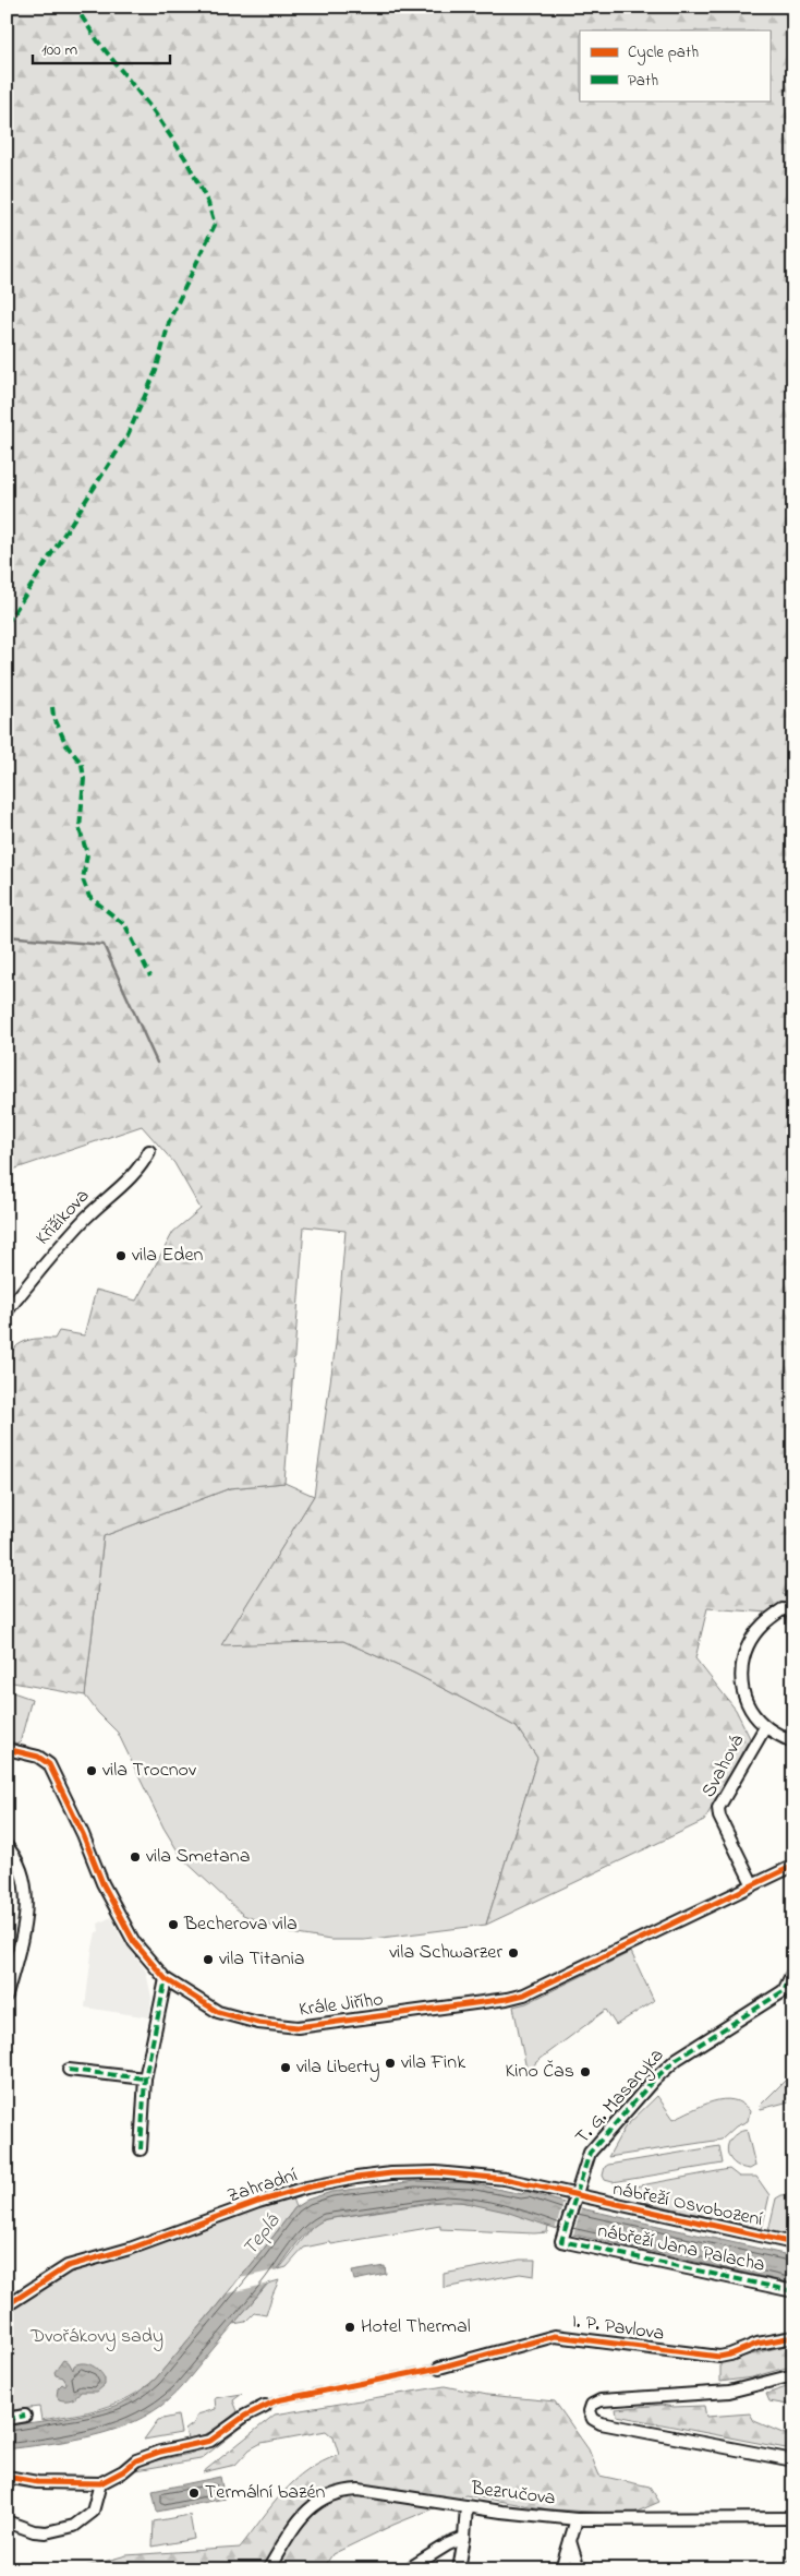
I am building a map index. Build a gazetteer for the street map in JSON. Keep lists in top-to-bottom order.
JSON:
{
  "streets": {
    "street": [
      "Křižíkova",
      "Svahová",
      "Krále Jiřího",
      "T. G. Masaryka",
      "Zahradní",
      "nábřeží Osvobození",
      "nábřeží Jana Palacha",
      "I. P. Pavlova",
      "Bezručova"
    ]
  },
  "crossings": [
    ["Svahová", "Krále Jiřího"],
    ["T. G. Masaryka", "Zahradní"],
    ["T. G. Masaryka", "nábřeží Osvobození"],
    ["T. G. Masaryka", "nábřeží Jana Palacha"],
    ["Zahradní", "nábřeží Osvobození"]
  ],
  "water": ["Teplá"],
  "parks": ["Dvořákovy sady"],
  "places": [
    "vila Eden",
    "vila Trocnov",
    "vila Smetana",
    "Becherova vila",
    "vila Schwarzer",
    "vila Titania",
    "vila Fink",
    "vila Liberty",
    "Kino Čas",
    "Hotel Thermal",
    "Termální bazén"
  ],
  "legend": ["Cycle path", "Path"],
  "scale_bar": "100 m"
}
